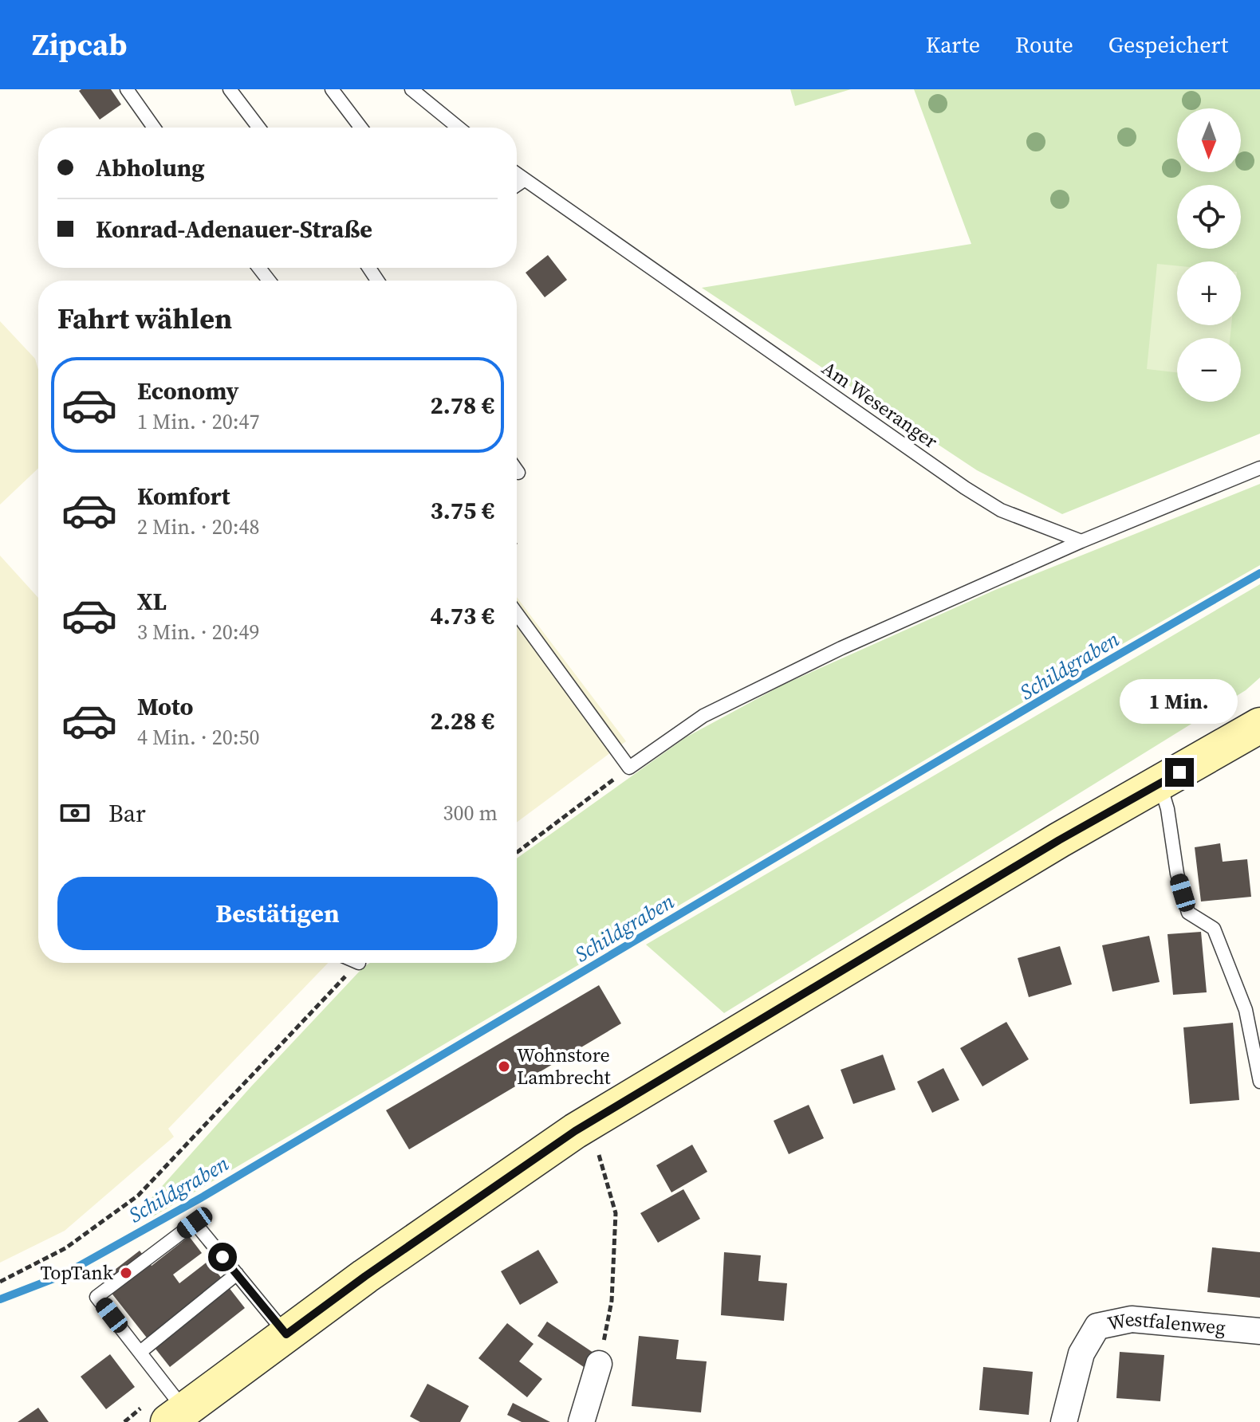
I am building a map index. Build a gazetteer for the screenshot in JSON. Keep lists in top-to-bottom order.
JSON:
{
  "streets": {
    "street": ["Westfalenweg"],
    "lane": ["Am Weseranger"]
  },
  "water": ["Schildgraben"],
  "places": ["Wohnstore Lambrecht", "TopTank"],
  "north": "bottom",
  "page": {
    "header": "Zipcab",
    "nav": ["Karte", "Route", "Gespeichert"],
    "map_buttons": ["+", "−"],
    "banner": ["Abholung", "Konrad-Adenauer-Straße"],
    "heading": "Fahrt wählen",
    "list": [
      {
        "name": "Economy",
        "note": "1 Min. · 20:47",
        "value": "2.78 €"
      },
      {
        "name": "Komfort",
        "note": "2 Min. · 20:48",
        "value": "3.75 €"
      },
      {
        "name": "XL",
        "note": "3 Min. · 20:49",
        "value": "4.73 €"
      },
      {
        "name": "Moto",
        "note": "4 Min. · 20:50",
        "value": "2.28 €"
      }
    ],
    "bubble": "1 Min.",
    "pay": ["Bar", "300 m"],
    "buttons": "Bestätigen"
  }
}
